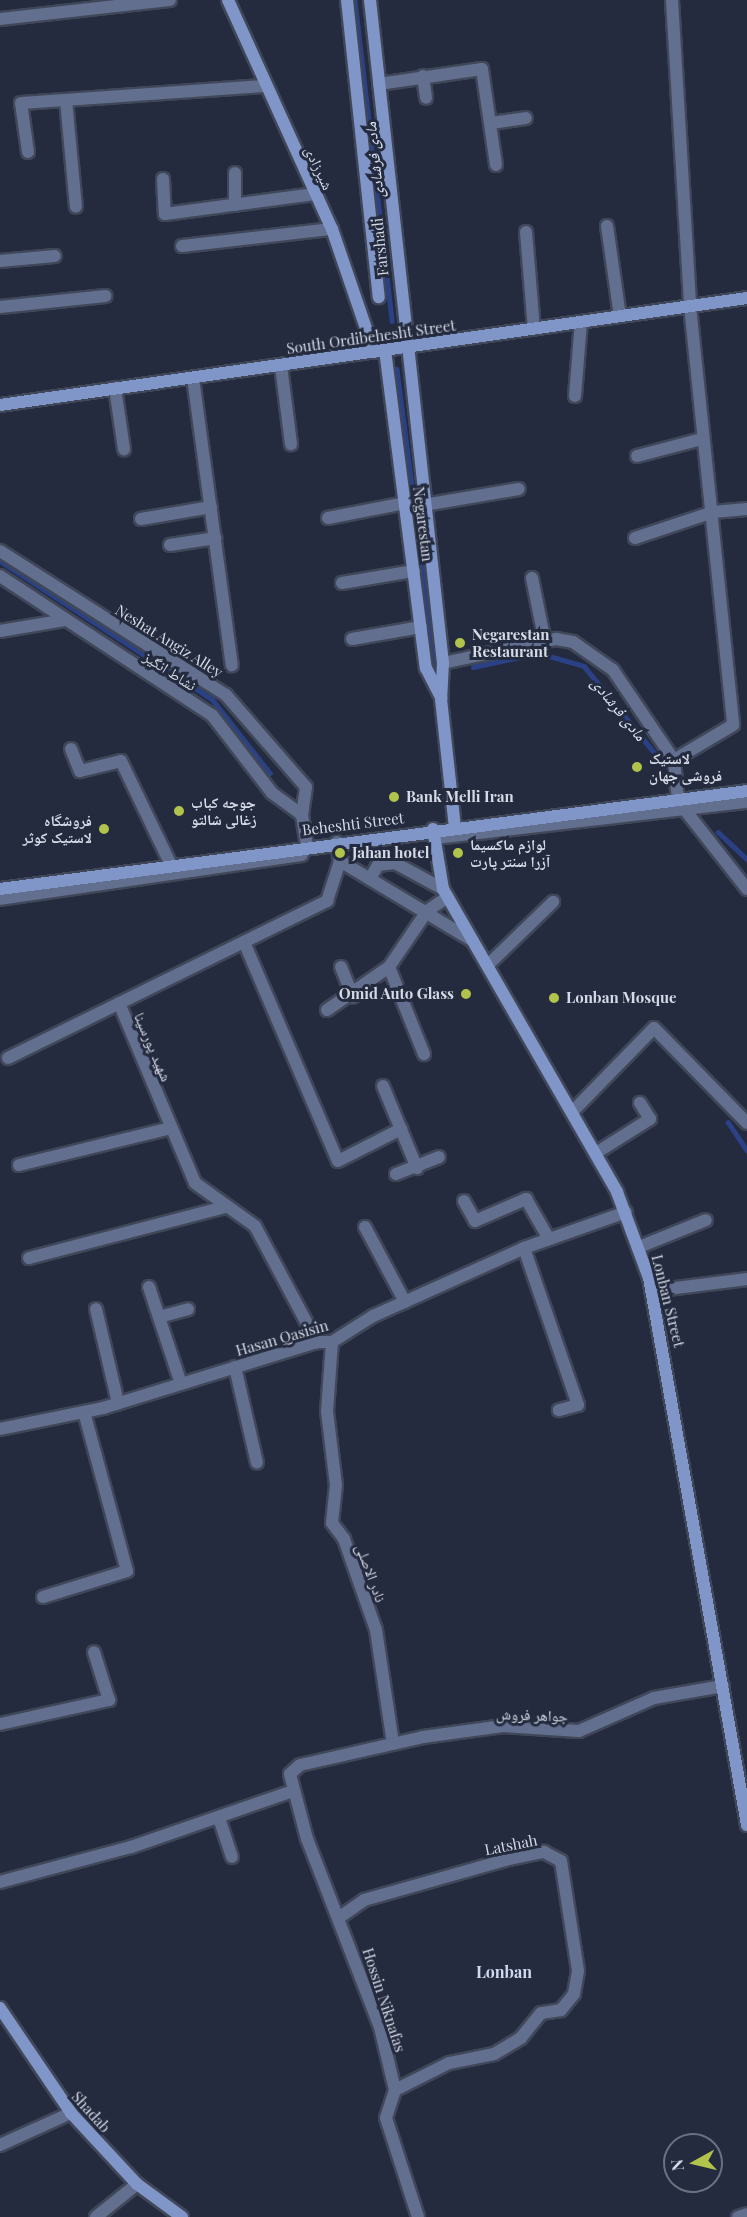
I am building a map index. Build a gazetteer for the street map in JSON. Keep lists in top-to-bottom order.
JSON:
{
  "streets": {
    "street": [
      "شیرزادی",
      "Farshadi",
      "South Ordibehesht Street",
      "Negarestan",
      "Neshat Angiz Alley",
      "نشاط انگیز",
      "Beheshti Street",
      "شهید پورسینا",
      "Lonban Street",
      "Hasan Qasisin",
      "نادر الاصلی",
      "جواهر فروش",
      "Latshah",
      "Hossin Niknafas",
      "Shadab"
    ]
  },
  "crossings": [
    ["شیرزادی", "South Ordibehesht Street"],
    ["شیرزادی", "Negarestan"],
    ["Farshadi", "South Ordibehesht Street"],
    ["Farshadi", "Negarestan"],
    ["South Ordibehesht Street", "Negarestan"],
    ["Negarestan", "Beheshti Street"],
    ["Neshat Angiz Alley", "نشاط انگیز"],
    ["Neshat Angiz Alley", "Beheshti Street"],
    ["Beheshti Street", "شهید پورسینا"],
    ["Beheshti Street", "Lonban Street"],
    ["شهید پورسینا", "Hasan Qasisin"],
    ["Lonban Street", "Hasan Qasisin"],
    ["Lonban Street", "جواهر فروش"],
    ["Hasan Qasisin", "نادر الاصلی"],
    ["نادر الاصلی", "جواهر فروش"],
    ["جواهر فروش", "Hossin Niknafas"],
    ["Latshah", "Hossin Niknafas"]
  ],
  "districts": ["Lonban"],
  "water": ["مادی فرشادی"],
  "places": [
    "Negarestan Restaurant",
    "لاستیک فروشی جهان",
    "Bank Melli Iran",
    "جوجه کباب زغالی شالتو",
    "فروشگاه لاستیک کوثر",
    "Jahan hotel",
    "لوازم ماکسیما آزرا سنتر پارت",
    "Omid Auto Glass",
    "Lonban Mosque"
  ],
  "north": "left"
}
